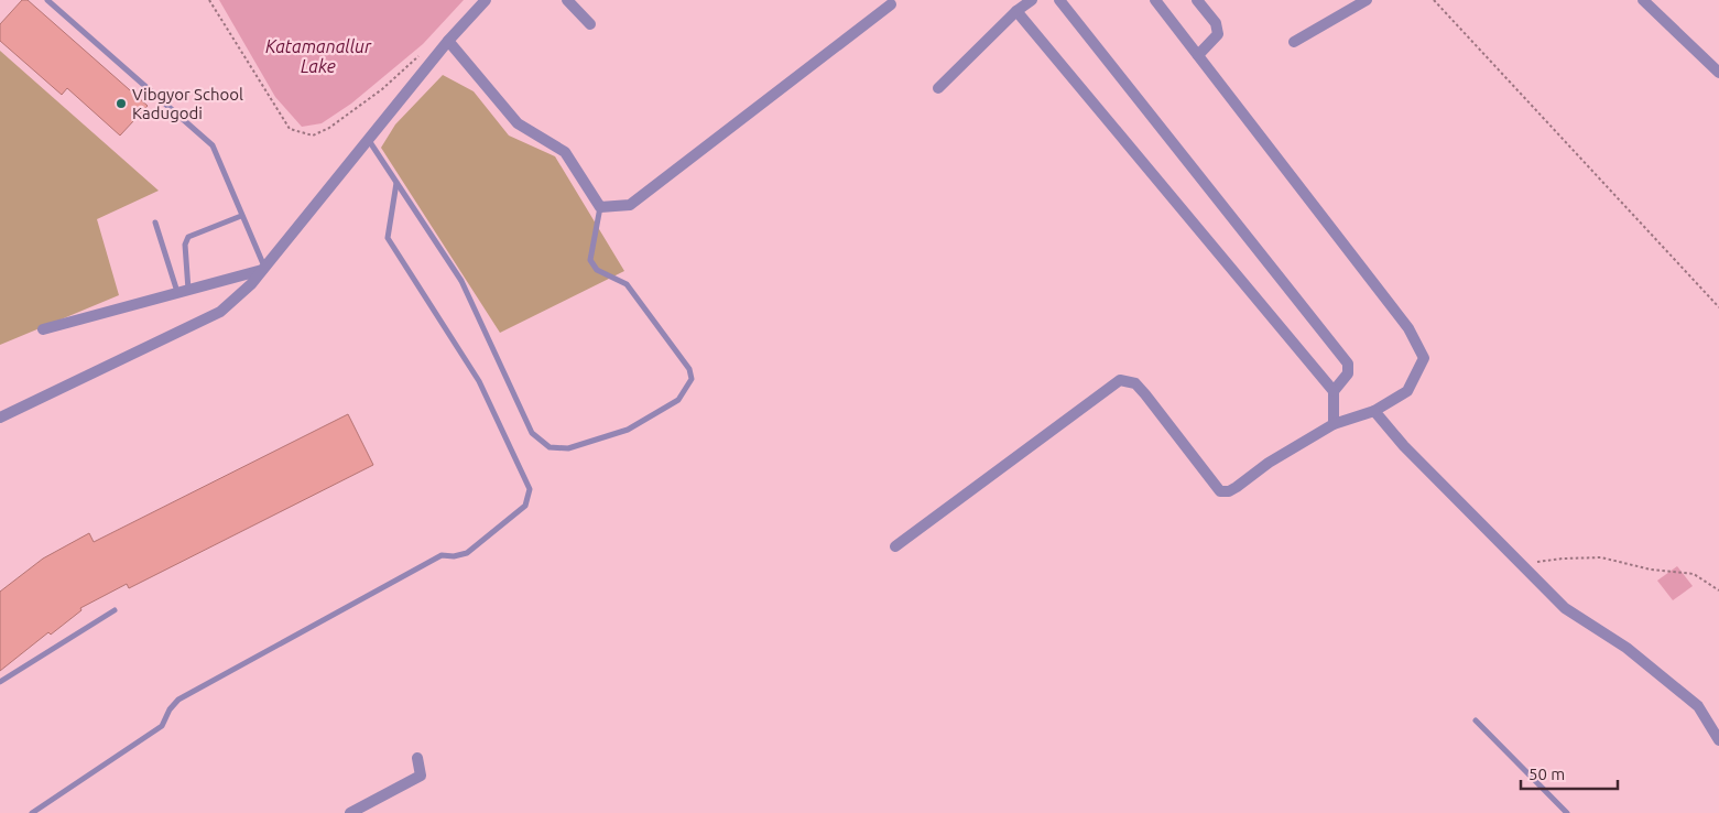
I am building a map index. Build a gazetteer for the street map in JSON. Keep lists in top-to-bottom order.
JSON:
{
  "water": ["Katamanallur Lake"],
  "places": ["Vibgyor School Kadugodi"],
  "scale_bar": "50 m"
}
